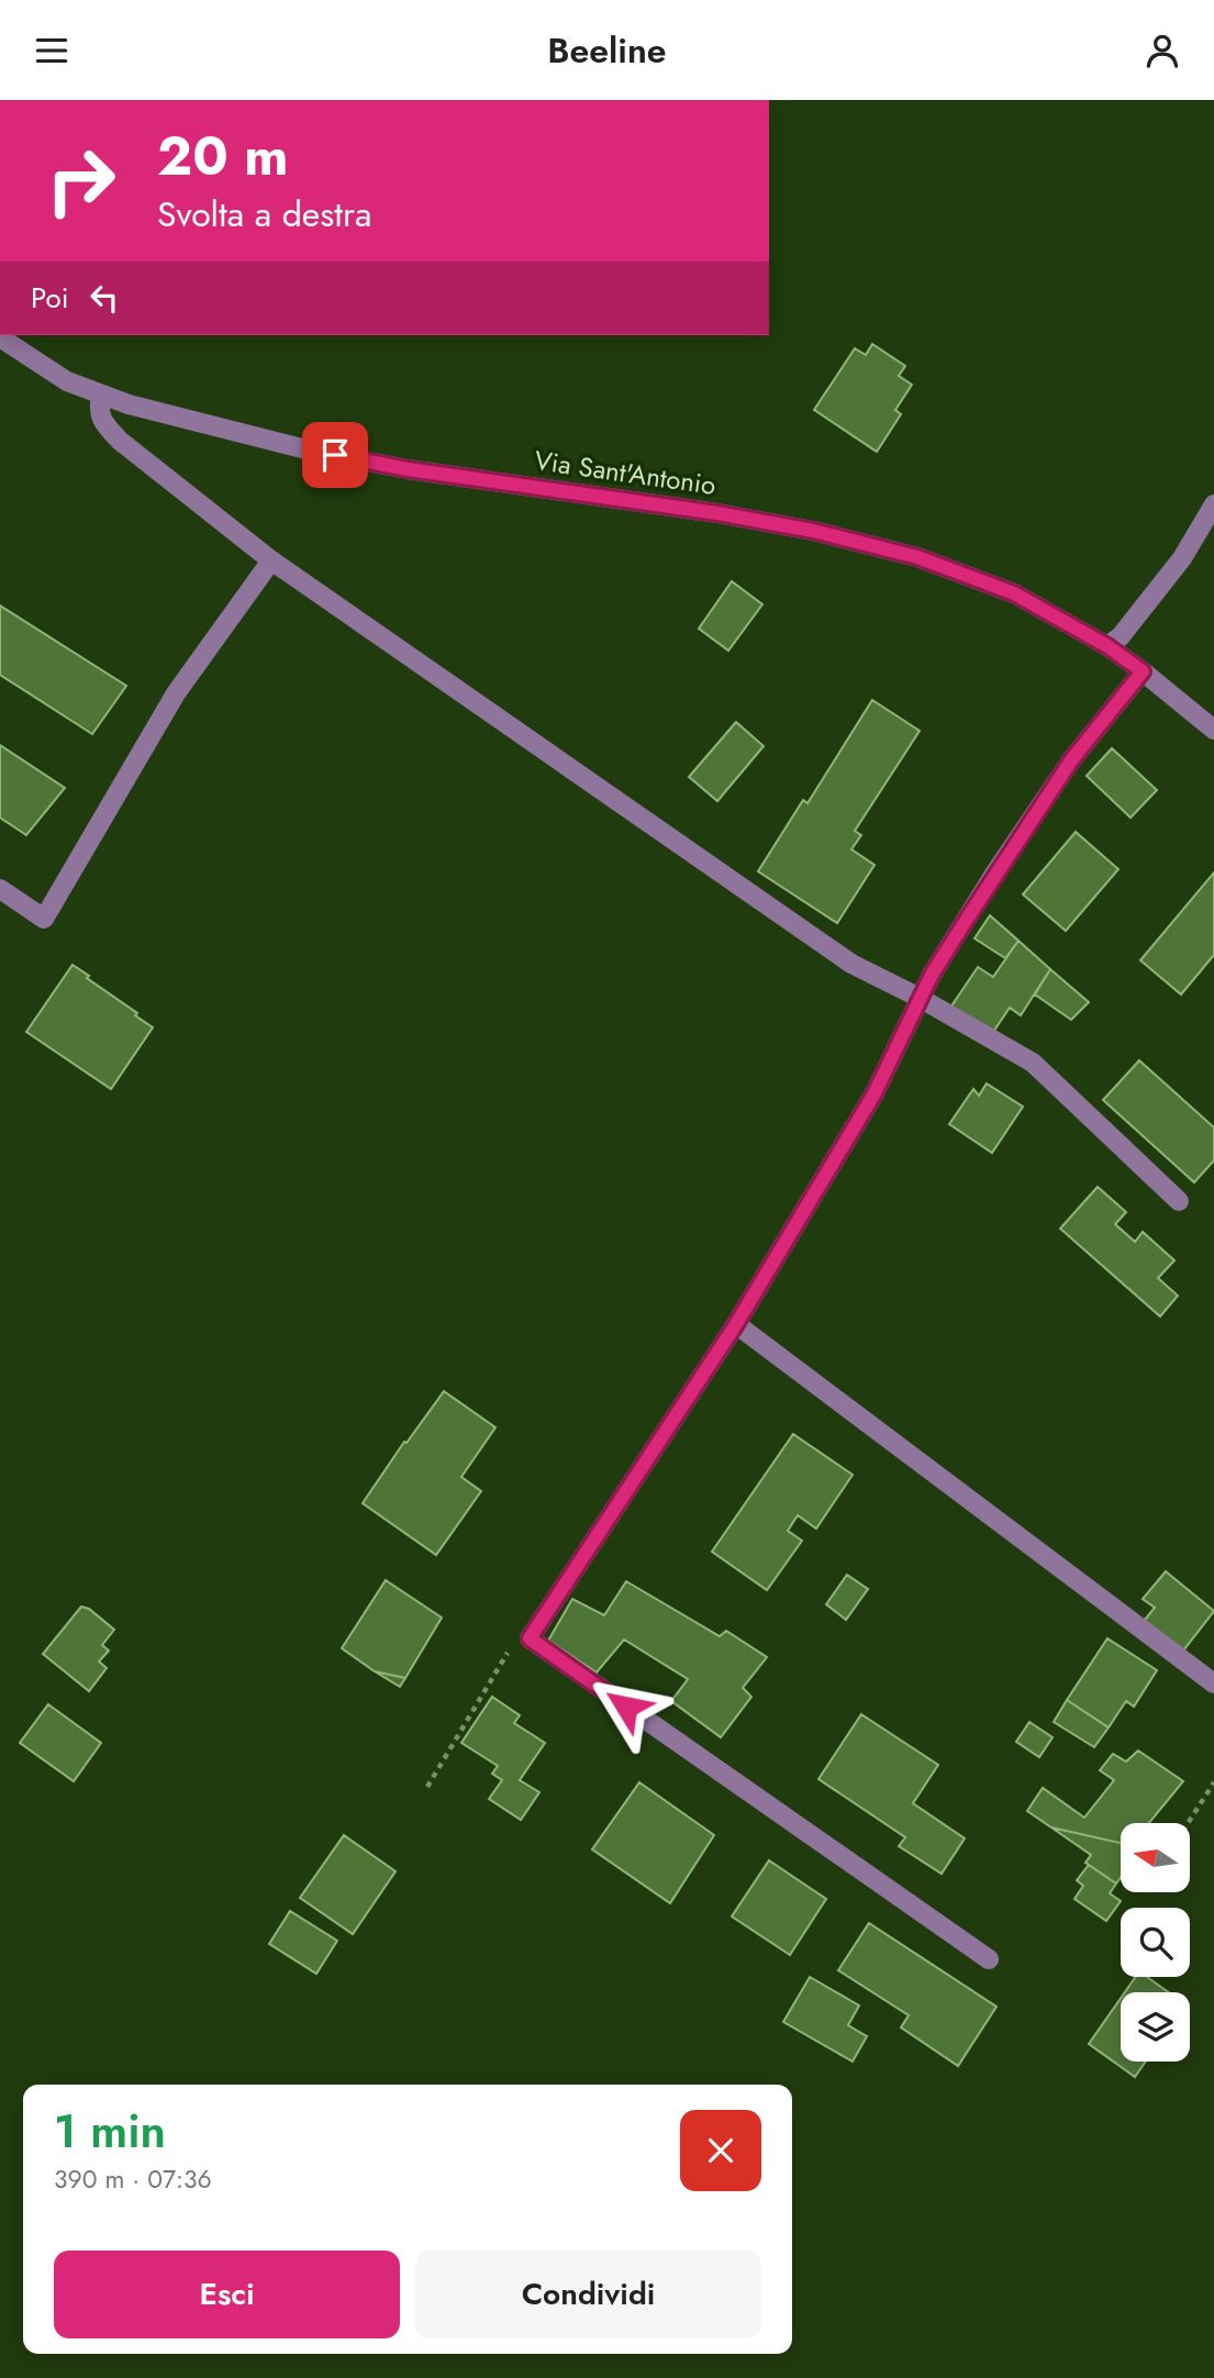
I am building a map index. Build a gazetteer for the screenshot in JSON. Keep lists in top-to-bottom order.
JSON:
{
  "streets": {
    "street": ["Via Sant'Antonio"]
  },
  "north": "left",
  "page": {
    "header": "Beeline",
    "turn": ["20 m", "Svolta a destra"],
    "then": "Poi",
    "heading": ["1 min", "390 m · 07:36"],
    "buttons": ["Esci", "Condividi"]
  }
}
